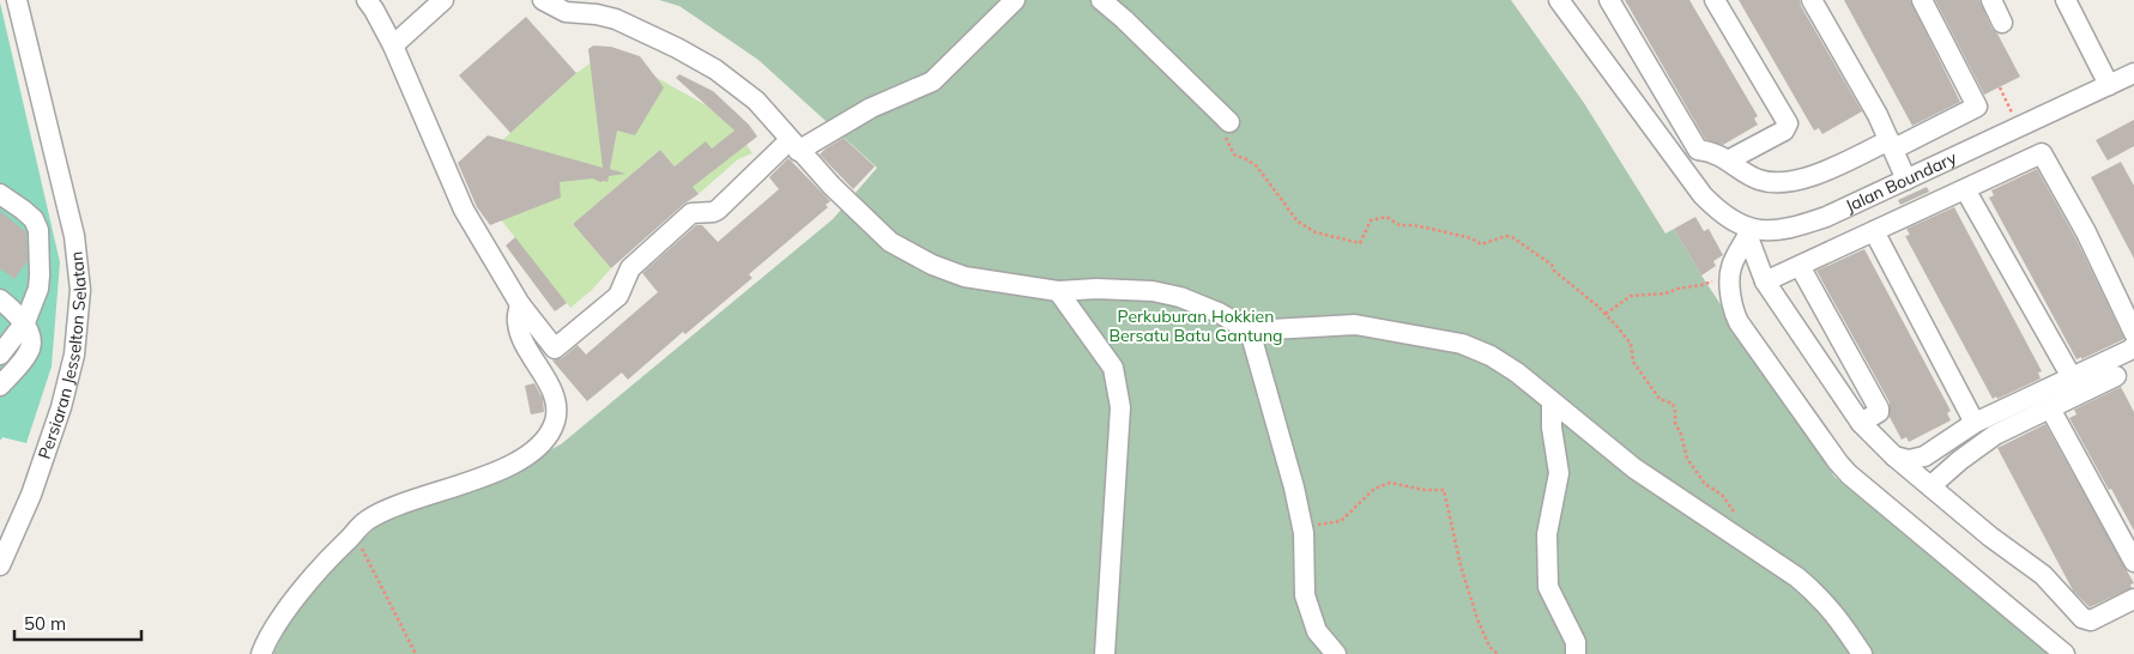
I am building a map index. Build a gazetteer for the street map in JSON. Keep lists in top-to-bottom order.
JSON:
{
  "streets": {
    "street": ["Jalan Boundary", "Persiaran Jesselton Selatan"]
  },
  "parks": ["Perkuburan Hokkien Bersatu Batu Gantung"],
  "scale_bar": "50 m"
}
